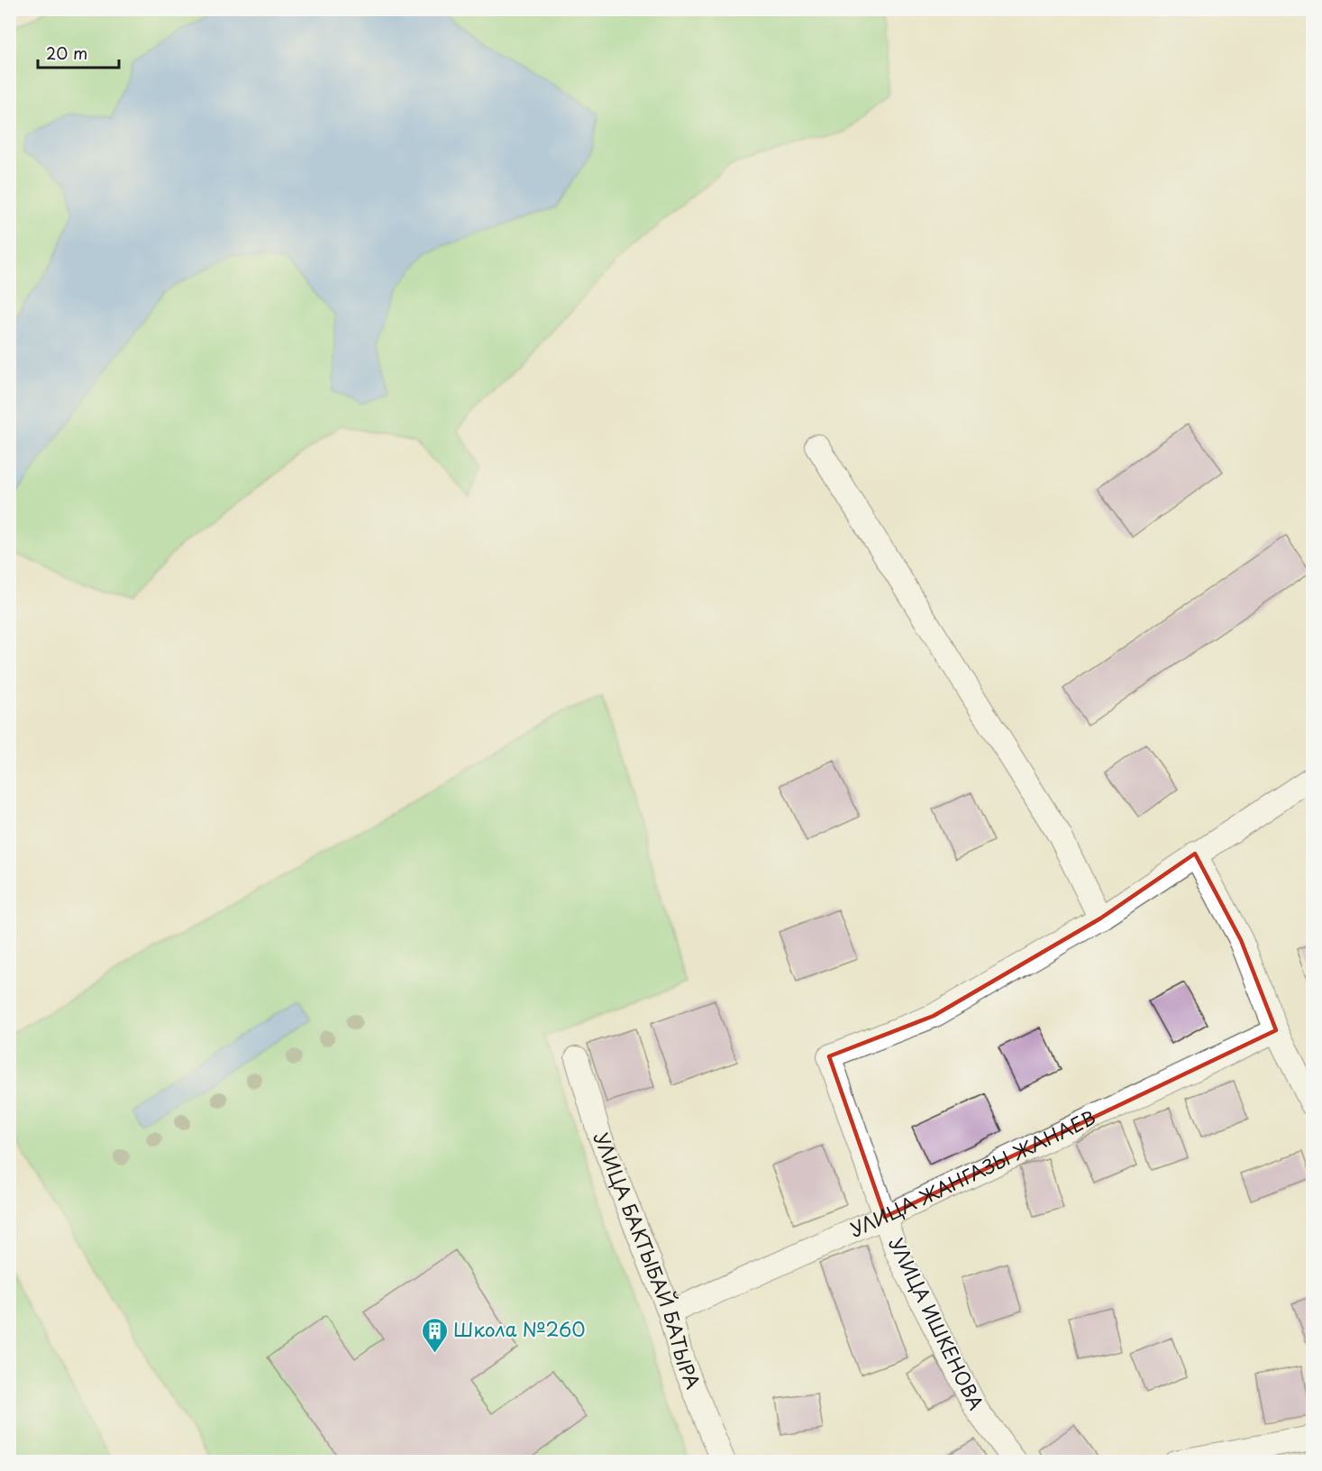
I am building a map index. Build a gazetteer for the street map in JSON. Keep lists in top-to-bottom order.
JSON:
{
  "streets": {
    "street": ["УЛИЦА ЖАНГАЗЫ ЖАНАЕВ", "УЛИЦА БАКТЫБАЙ БАТЫРА", "УЛИЦА ИШКЕНОВА"]
  },
  "crossings": [
    ["УЛИЦА ЖАНГАЗЫ ЖАНАЕВ", "УЛИЦА БАКТЫБАЙ БАТЫРА"],
    ["УЛИЦА ЖАНГАЗЫ ЖАНАЕВ", "УЛИЦА ИШКЕНОВА"]
  ],
  "places": {
    "building": ["Школа №260"]
  },
  "scale_bar": "20 m"
}
